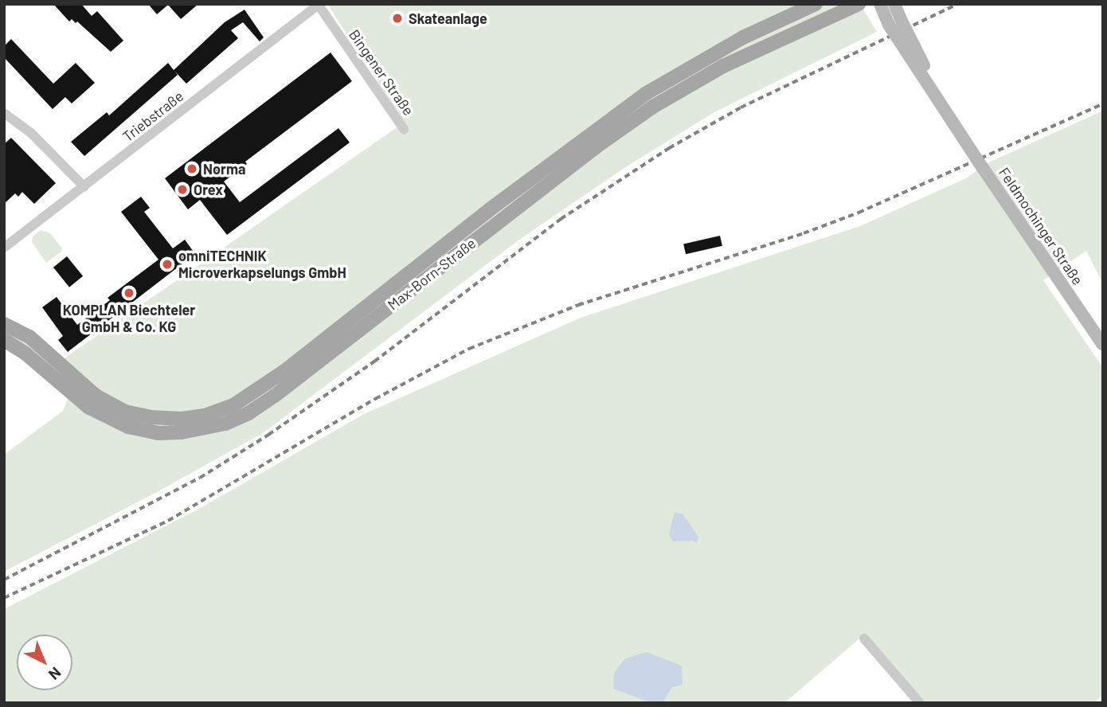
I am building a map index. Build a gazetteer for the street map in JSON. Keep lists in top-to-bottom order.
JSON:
{
  "streets": {
    "main road": ["Feldmochinger Straße", "Max-Born-Straße"],
    "street": ["Bingener Straße", "Triebstraße"]
  },
  "crossings": [
    ["Bingener Straße", "Triebstraße"]
  ],
  "places": [
    "Skateanlage",
    "Norma",
    "Orex",
    "omniTECHNIK Microverkapselungs GmbH",
    "KOMPLAN Biechteler GmbH & Co. KG"
  ],
  "north": "bottom right"
}
